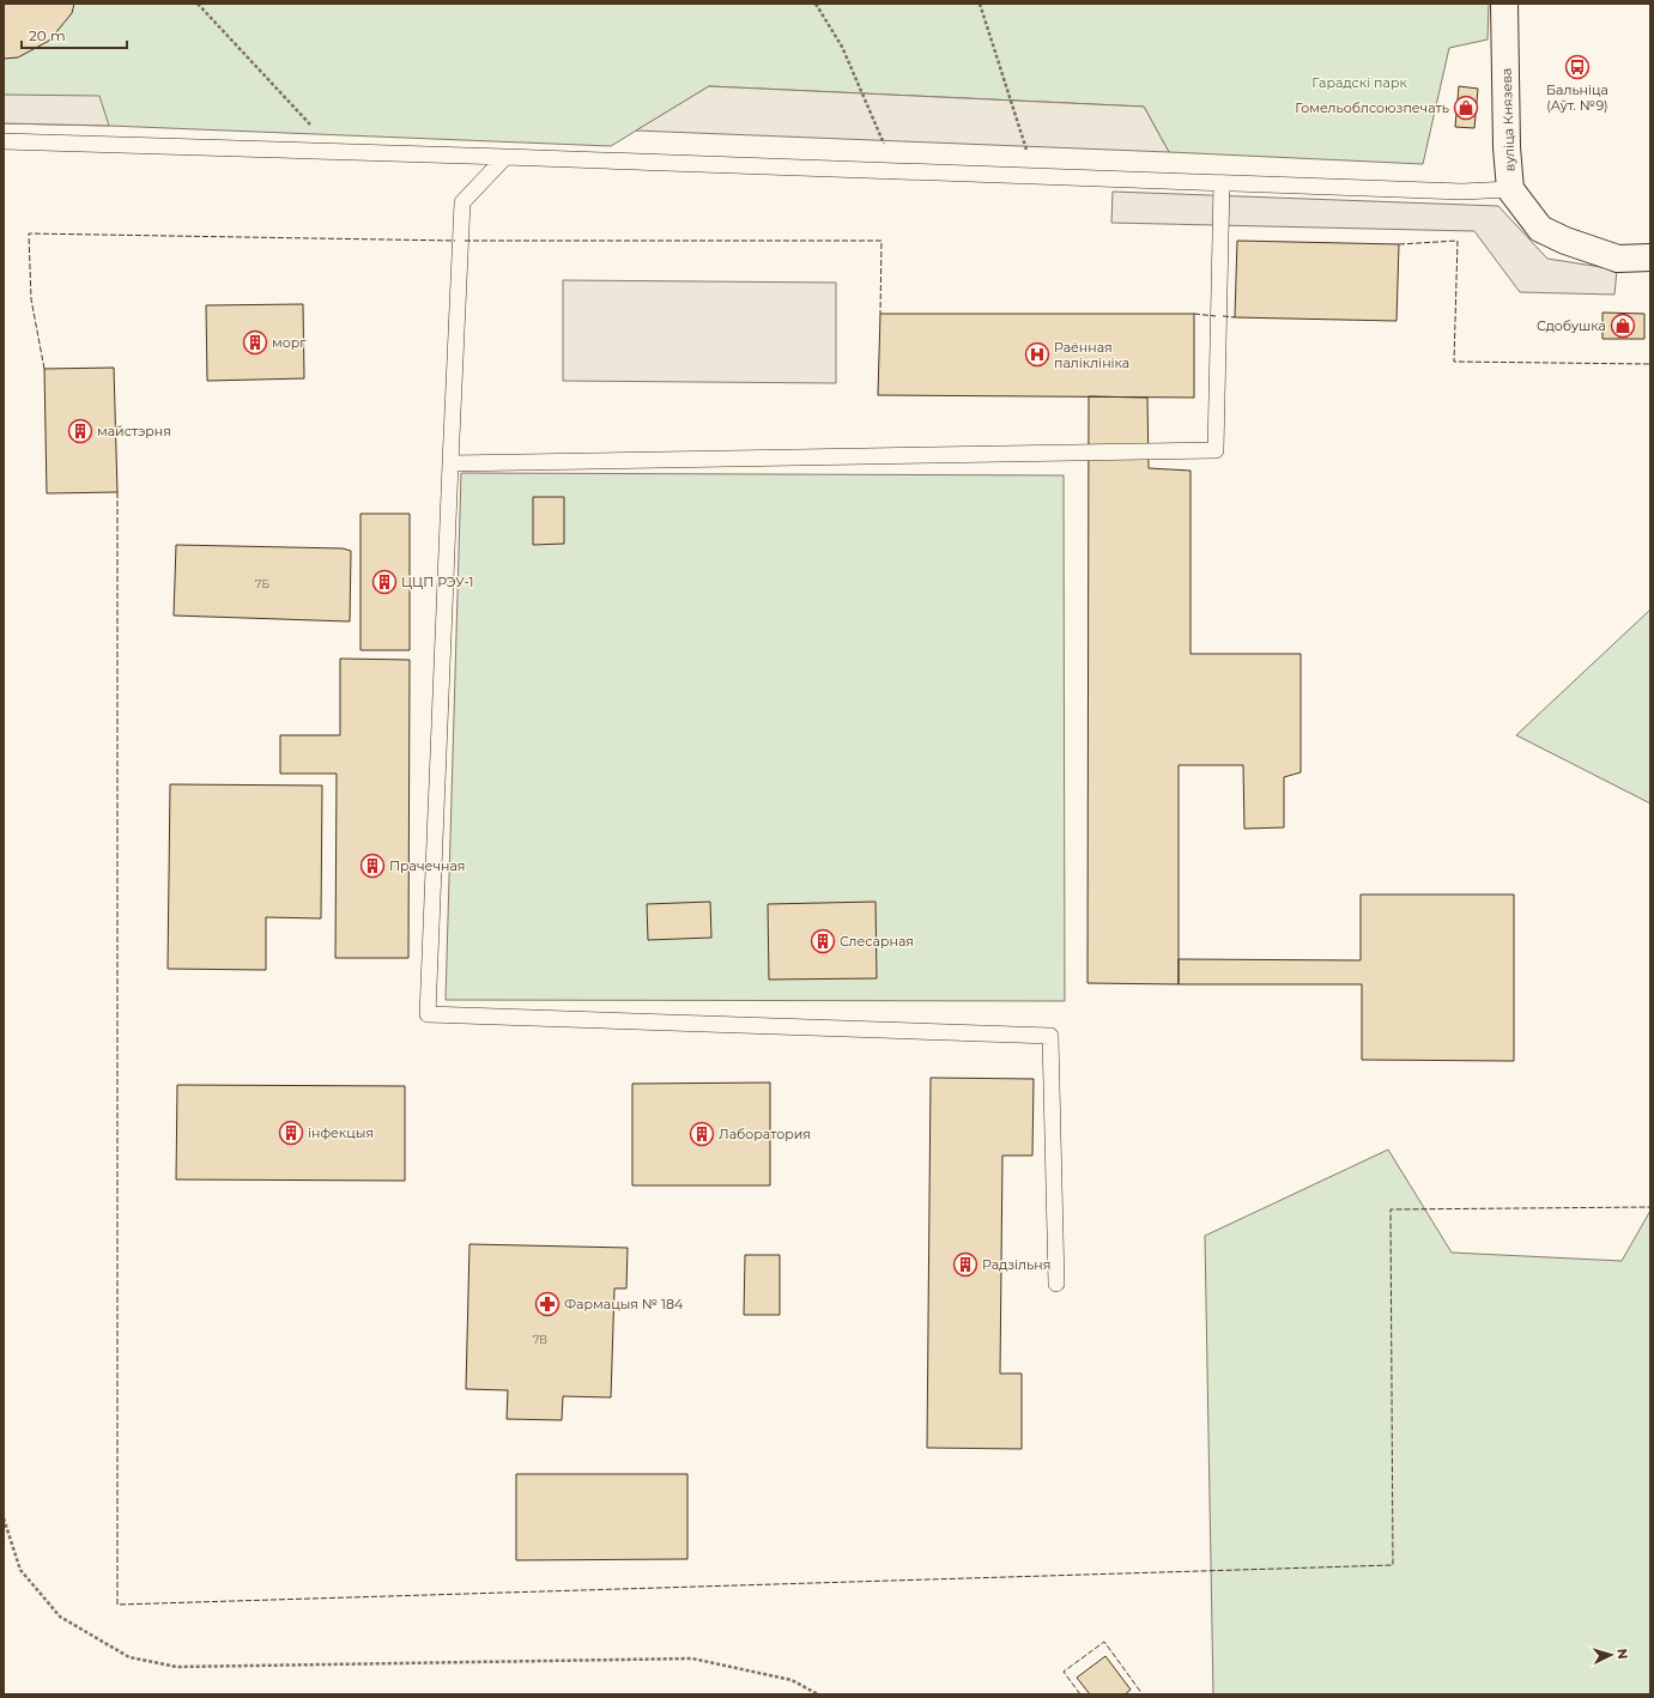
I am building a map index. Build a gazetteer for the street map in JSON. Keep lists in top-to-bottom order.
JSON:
{
  "streets": {
    "street": ["вуліца Князева"]
  },
  "parks": ["Гарадскі парк"],
  "places": {
    "bus stop": ["Бальніца (Аўт. №9)"],
    "shop": ["Гомельоблсоюзпечать", "Сдобушка"],
    "building": [
      "морг",
      "майстэрня",
      "ЦЦП РЭУ-1",
      "Прачечная",
      "Слесарная",
      "інфекцыя",
      "Лаборатория",
      "Радзільня"
    ],
    "hospital": ["Раённая паліклініка"],
    "pharmacy": ["Фармацыя № 184"]
  },
  "house_numbers": ["7Б", "7В"],
  "scale_bar": "20 m",
  "north": "right"
}
